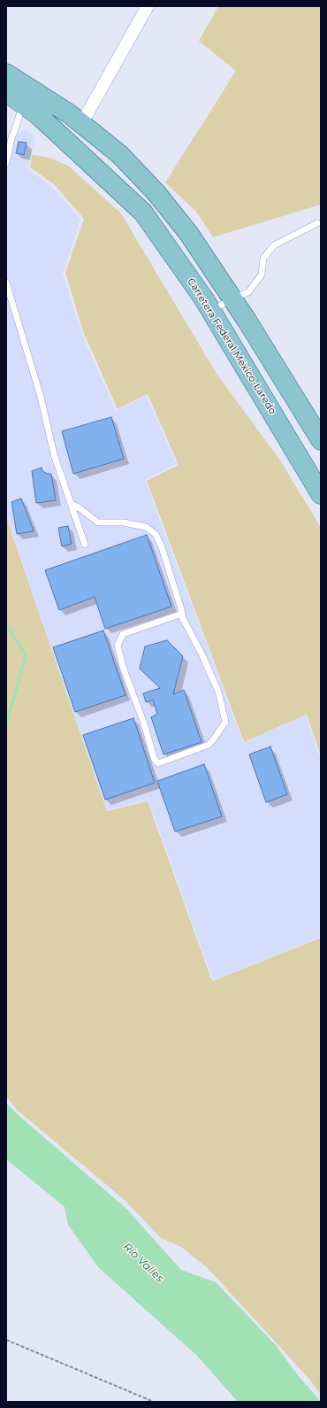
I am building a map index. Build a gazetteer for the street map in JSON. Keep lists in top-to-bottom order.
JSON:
{
  "streets": {
    "main road": ["Carretera Federal México-Laredo"]
  },
  "water": ["Río Valles"]
}
